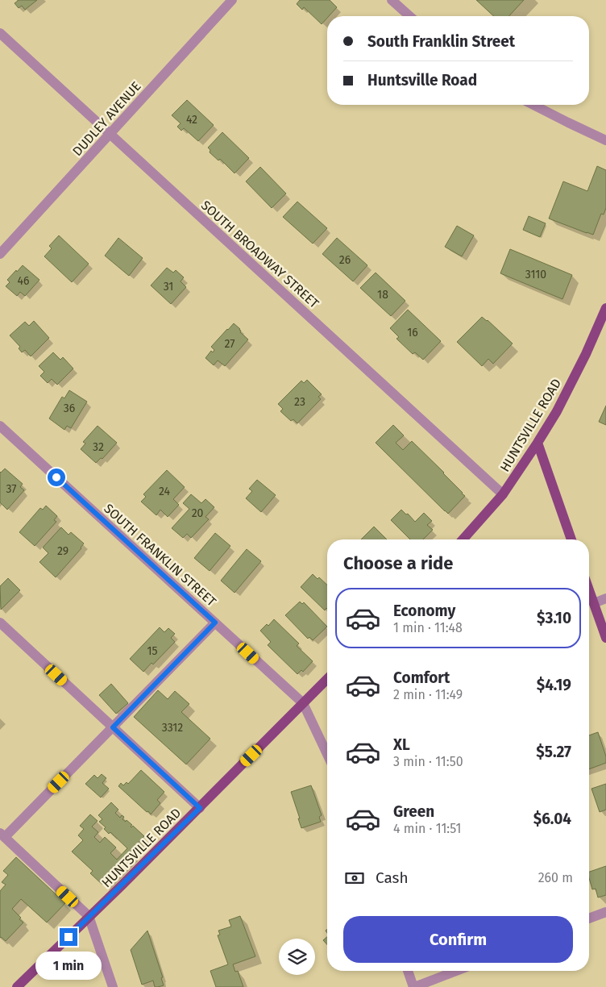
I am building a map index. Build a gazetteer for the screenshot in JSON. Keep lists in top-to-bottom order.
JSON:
{
  "streets": {
    "main road": ["HUNTSVILLE ROAD"],
    "street": ["DUDLEY AVENUE", "SOUTH BROADWAY STREET", "SOUTH FRANKLIN STREET"]
  },
  "crossings": [
    ["DUDLEY AVENUE", "SOUTH BROADWAY STREET"],
    ["SOUTH BROADWAY STREET", "HUNTSVILLE ROAD"],
    ["HUNTSVILLE ROAD", "SOUTH FRANKLIN STREET"]
  ],
  "house_numbers": [
    "42",
    "26",
    "3110",
    "46",
    "31",
    "18",
    "16",
    "27",
    "23",
    "36",
    "32",
    "37",
    "24",
    "20",
    "29",
    "15",
    "3312"
  ],
  "page": {
    "banner": ["South Franklin Street", "Huntsville Road"],
    "heading": "Choose a ride",
    "list": [
      {
        "name": "Economy",
        "note": "1 min · 11:48",
        "value": "$3.10"
      },
      {
        "name": "Comfort",
        "note": "2 min · 11:49",
        "value": "$4.19"
      },
      {
        "name": "XL",
        "note": "3 min · 11:50",
        "value": "$5.27"
      },
      {
        "name": "Green",
        "note": "4 min · 11:51",
        "value": "$6.04"
      }
    ],
    "pay": ["Cash", "260 m"],
    "buttons": "Confirm",
    "bubble": "1 min"
  }
}
